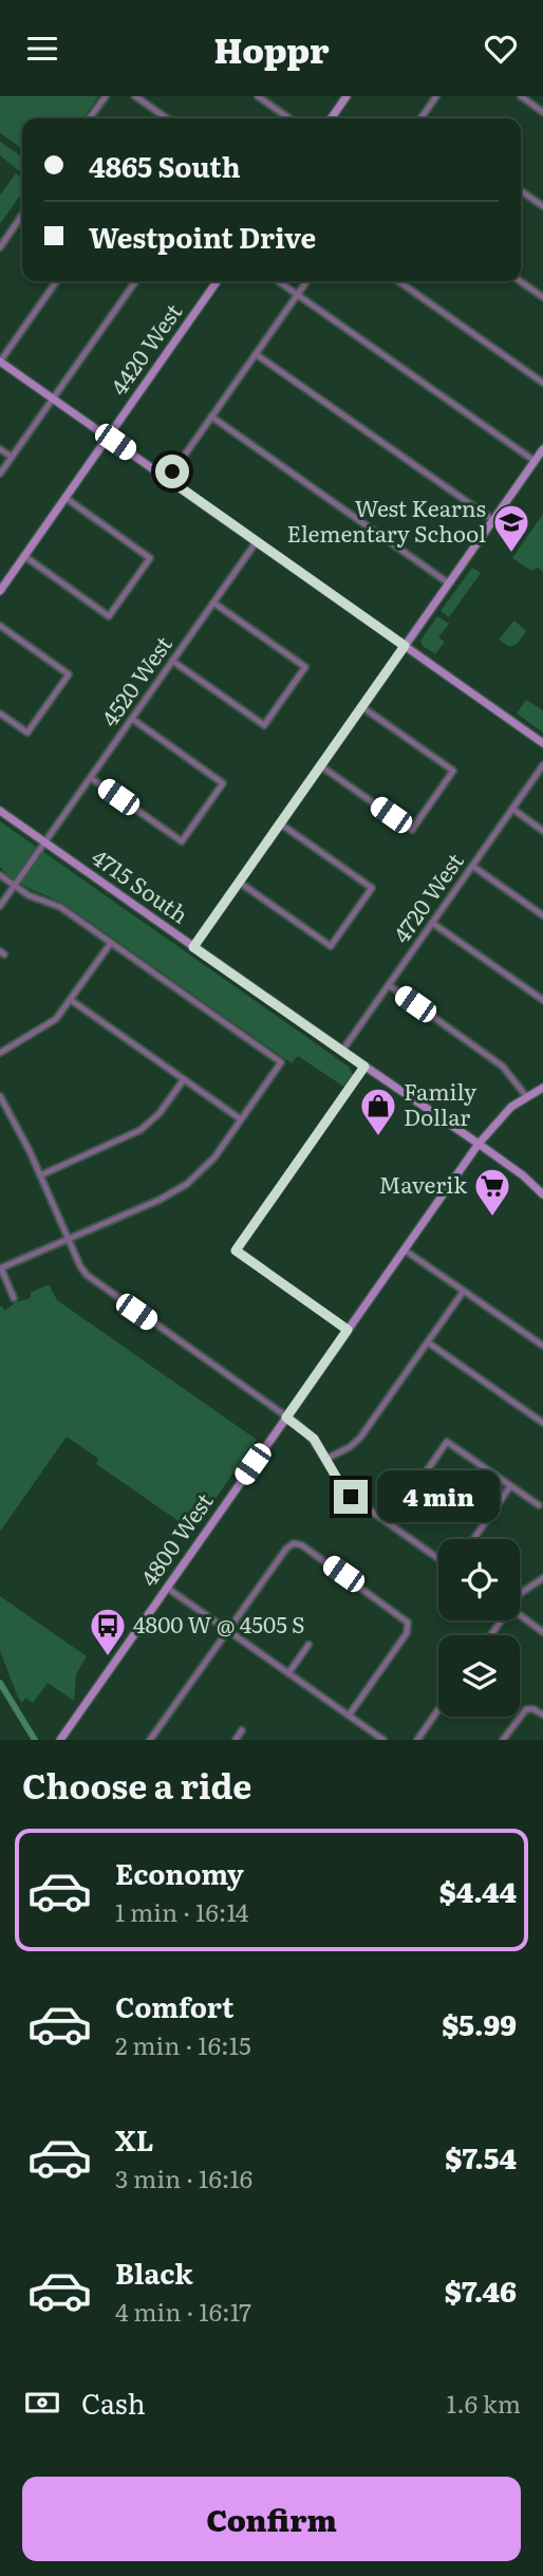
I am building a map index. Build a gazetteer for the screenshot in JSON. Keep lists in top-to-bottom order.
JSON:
{
  "streets": {
    "street": [
      "4420 West",
      "4520 West",
      "4715 South",
      "4720 West",
      "4800 West"
    ]
  },
  "crossings": [
    ["4520 West", "4715 South"],
    ["4715 South", "4720 West"],
    ["4715 South", "4800 West"]
  ],
  "places": {
    "school or university": ["West Kearns Elementary School"],
    "shop": ["Family Dollar"],
    "supermarket": ["Maverik"],
    "bus stop": ["4800 W @ 4505 S"]
  },
  "page": {
    "header": "Hoppr",
    "banner": ["4865 South", "Westpoint Drive"],
    "bubble": "4 min",
    "heading": "Choose a ride",
    "list": [
      {
        "name": "Economy",
        "note": "1 min · 16:14",
        "value": "$4.44"
      },
      {
        "name": "Comfort",
        "note": "2 min · 16:15",
        "value": "$5.99"
      },
      {
        "name": "XL",
        "note": "3 min · 16:16",
        "value": "$7.54"
      },
      {
        "name": "Black",
        "note": "4 min · 16:17",
        "value": "$7.46"
      }
    ],
    "pay": ["Cash", "1.6 km"],
    "buttons": "Confirm"
  }
}
